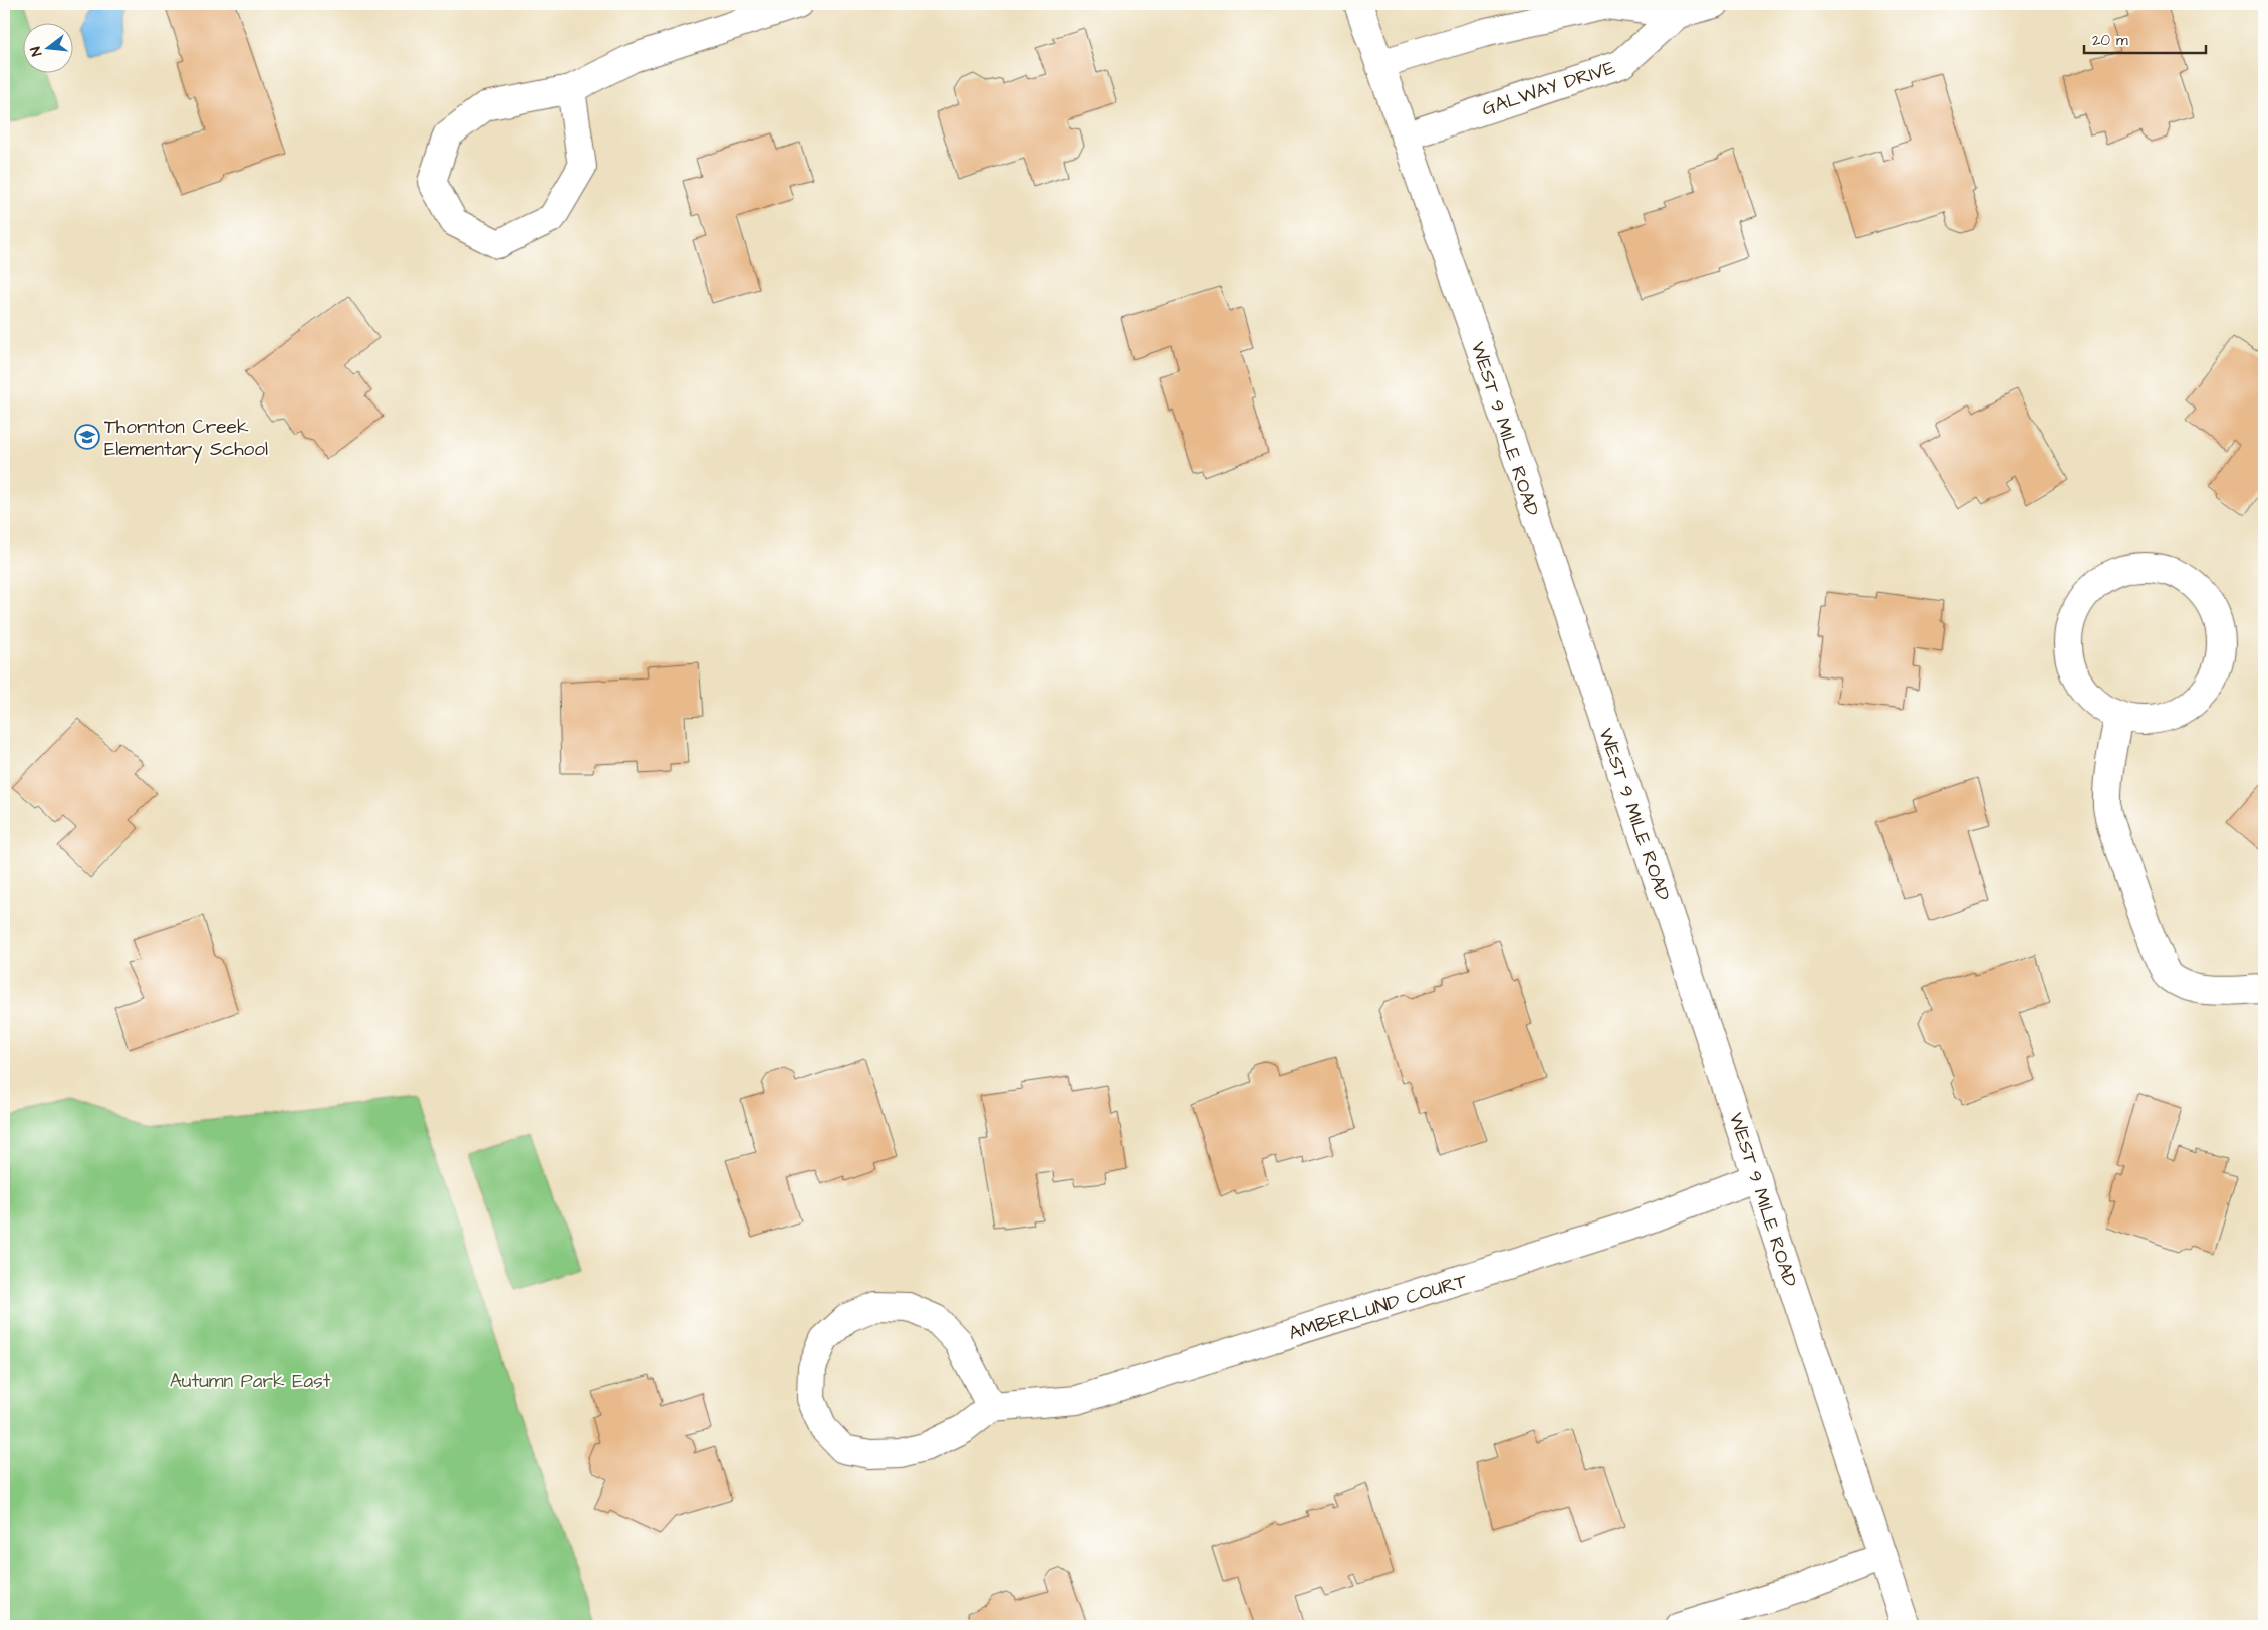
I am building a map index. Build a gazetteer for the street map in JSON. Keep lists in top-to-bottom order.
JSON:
{
  "streets": {
    "street": ["GALWAY DRIVE", "WEST 9 MILE ROAD", "AMBERLUND COURT"]
  },
  "crossings": [
    ["GALWAY DRIVE", "WEST 9 MILE ROAD"],
    ["WEST 9 MILE ROAD", "AMBERLUND COURT"]
  ],
  "parks": ["Autumn Park East"],
  "places": {
    "school or university": ["Thornton Creek Elementary School"]
  },
  "scale_bar": "20 m",
  "north": "left"
}
